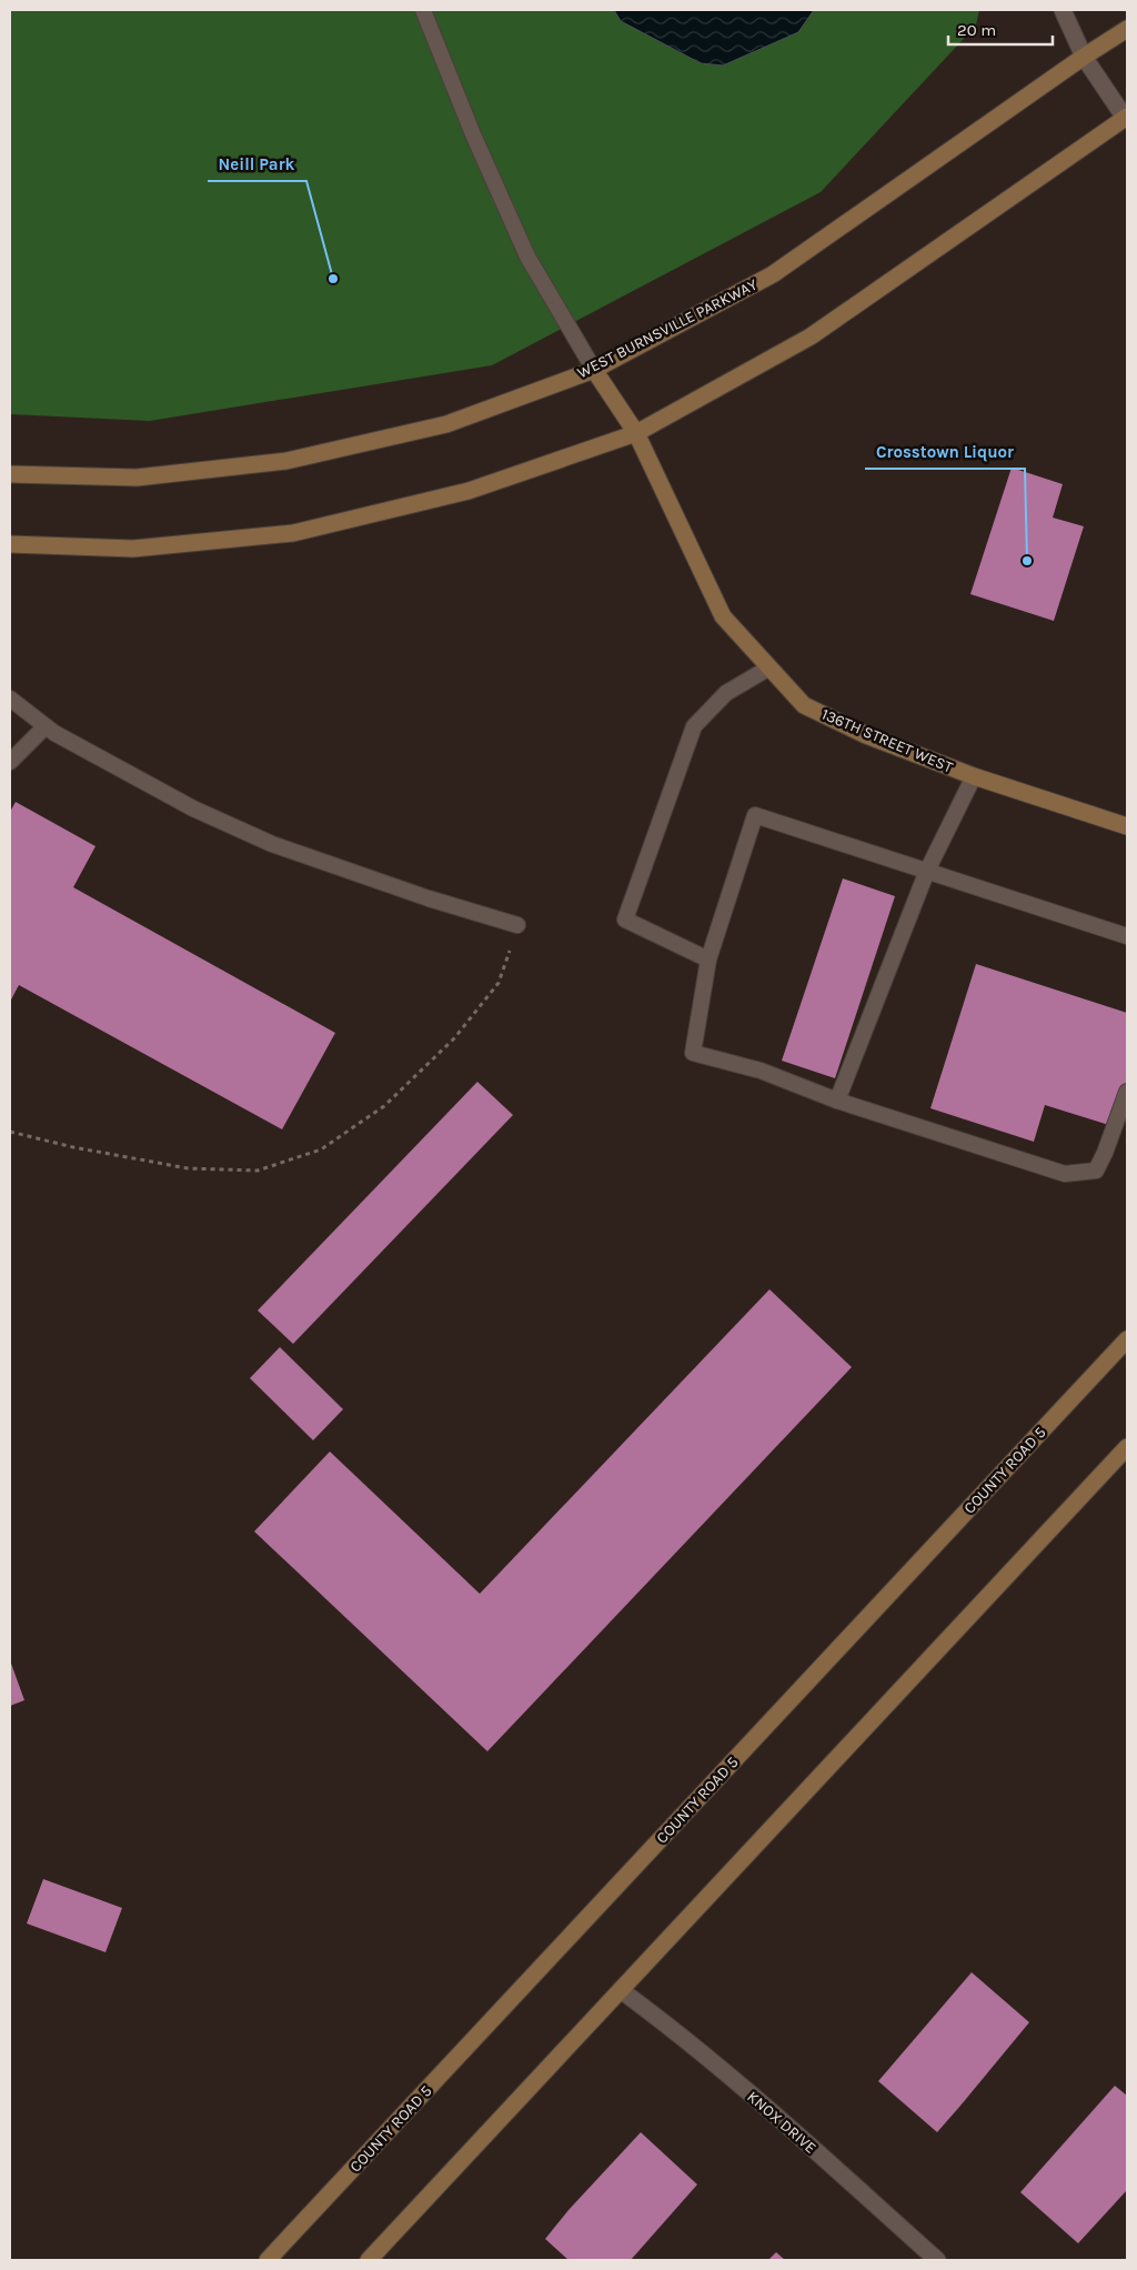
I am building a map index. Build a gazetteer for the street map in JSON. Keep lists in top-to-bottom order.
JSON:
{
  "streets": {
    "street": [
      "WEST BURNSVILLE PARKWAY",
      "136TH STREET WEST",
      "COUNTY ROAD 5",
      "KNOX DRIVE"
    ]
  },
  "crossings": [
    ["WEST BURNSVILLE PARKWAY", "136TH STREET WEST"]
  ],
  "places": ["Neill Park", "Crosstown Liquor"],
  "scale_bar": "20 m"
}
